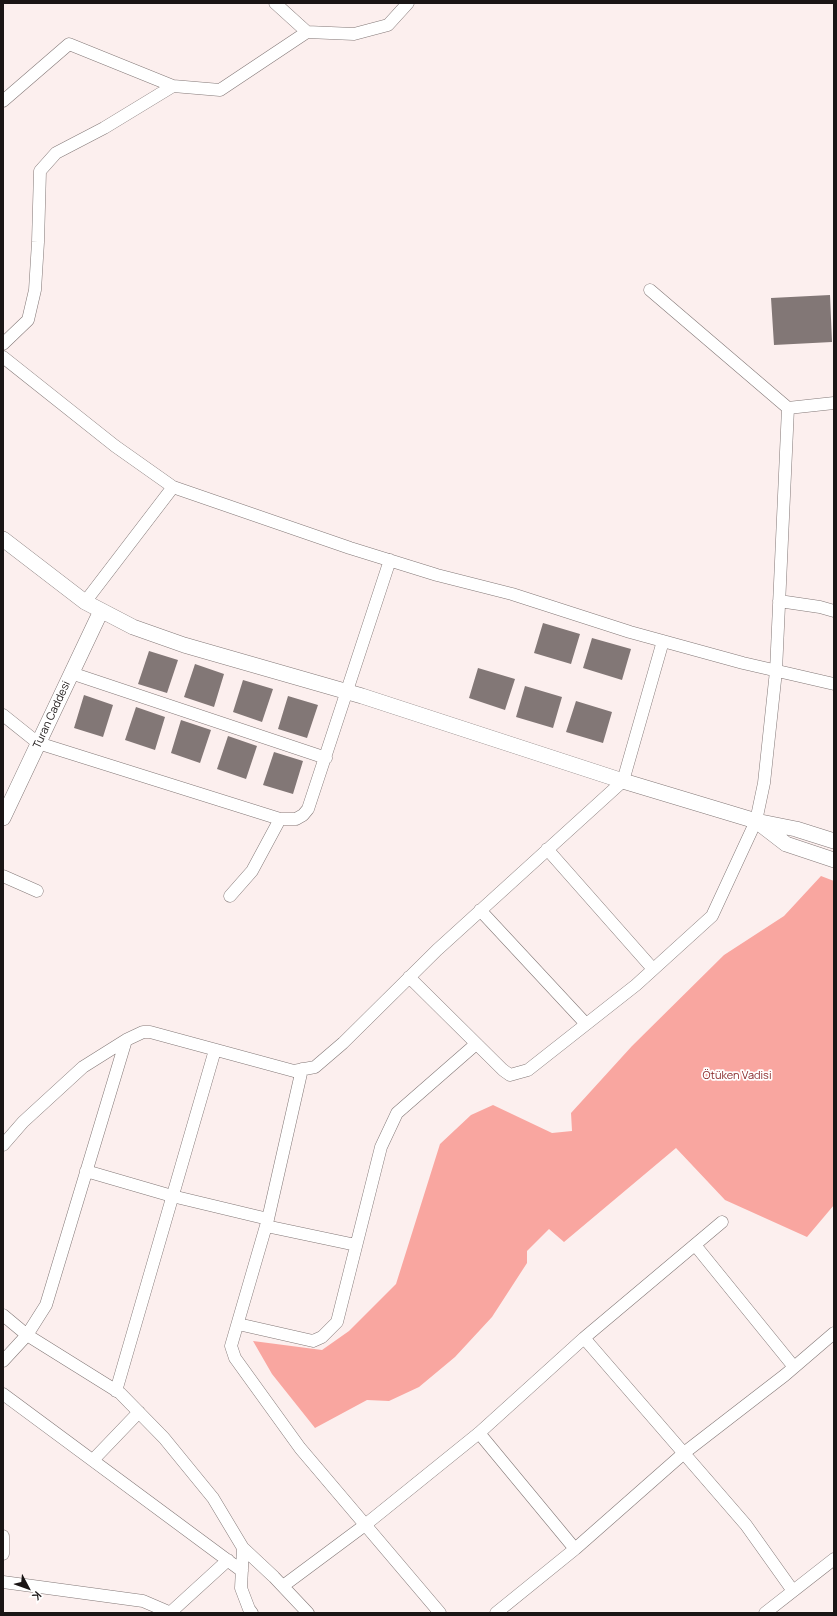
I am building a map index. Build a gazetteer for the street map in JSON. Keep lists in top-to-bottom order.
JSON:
{
  "streets": {
    "street": ["Turan Caddesi"]
  },
  "parks": ["Ötüken Vadisi"],
  "north": "bottom right"
}
